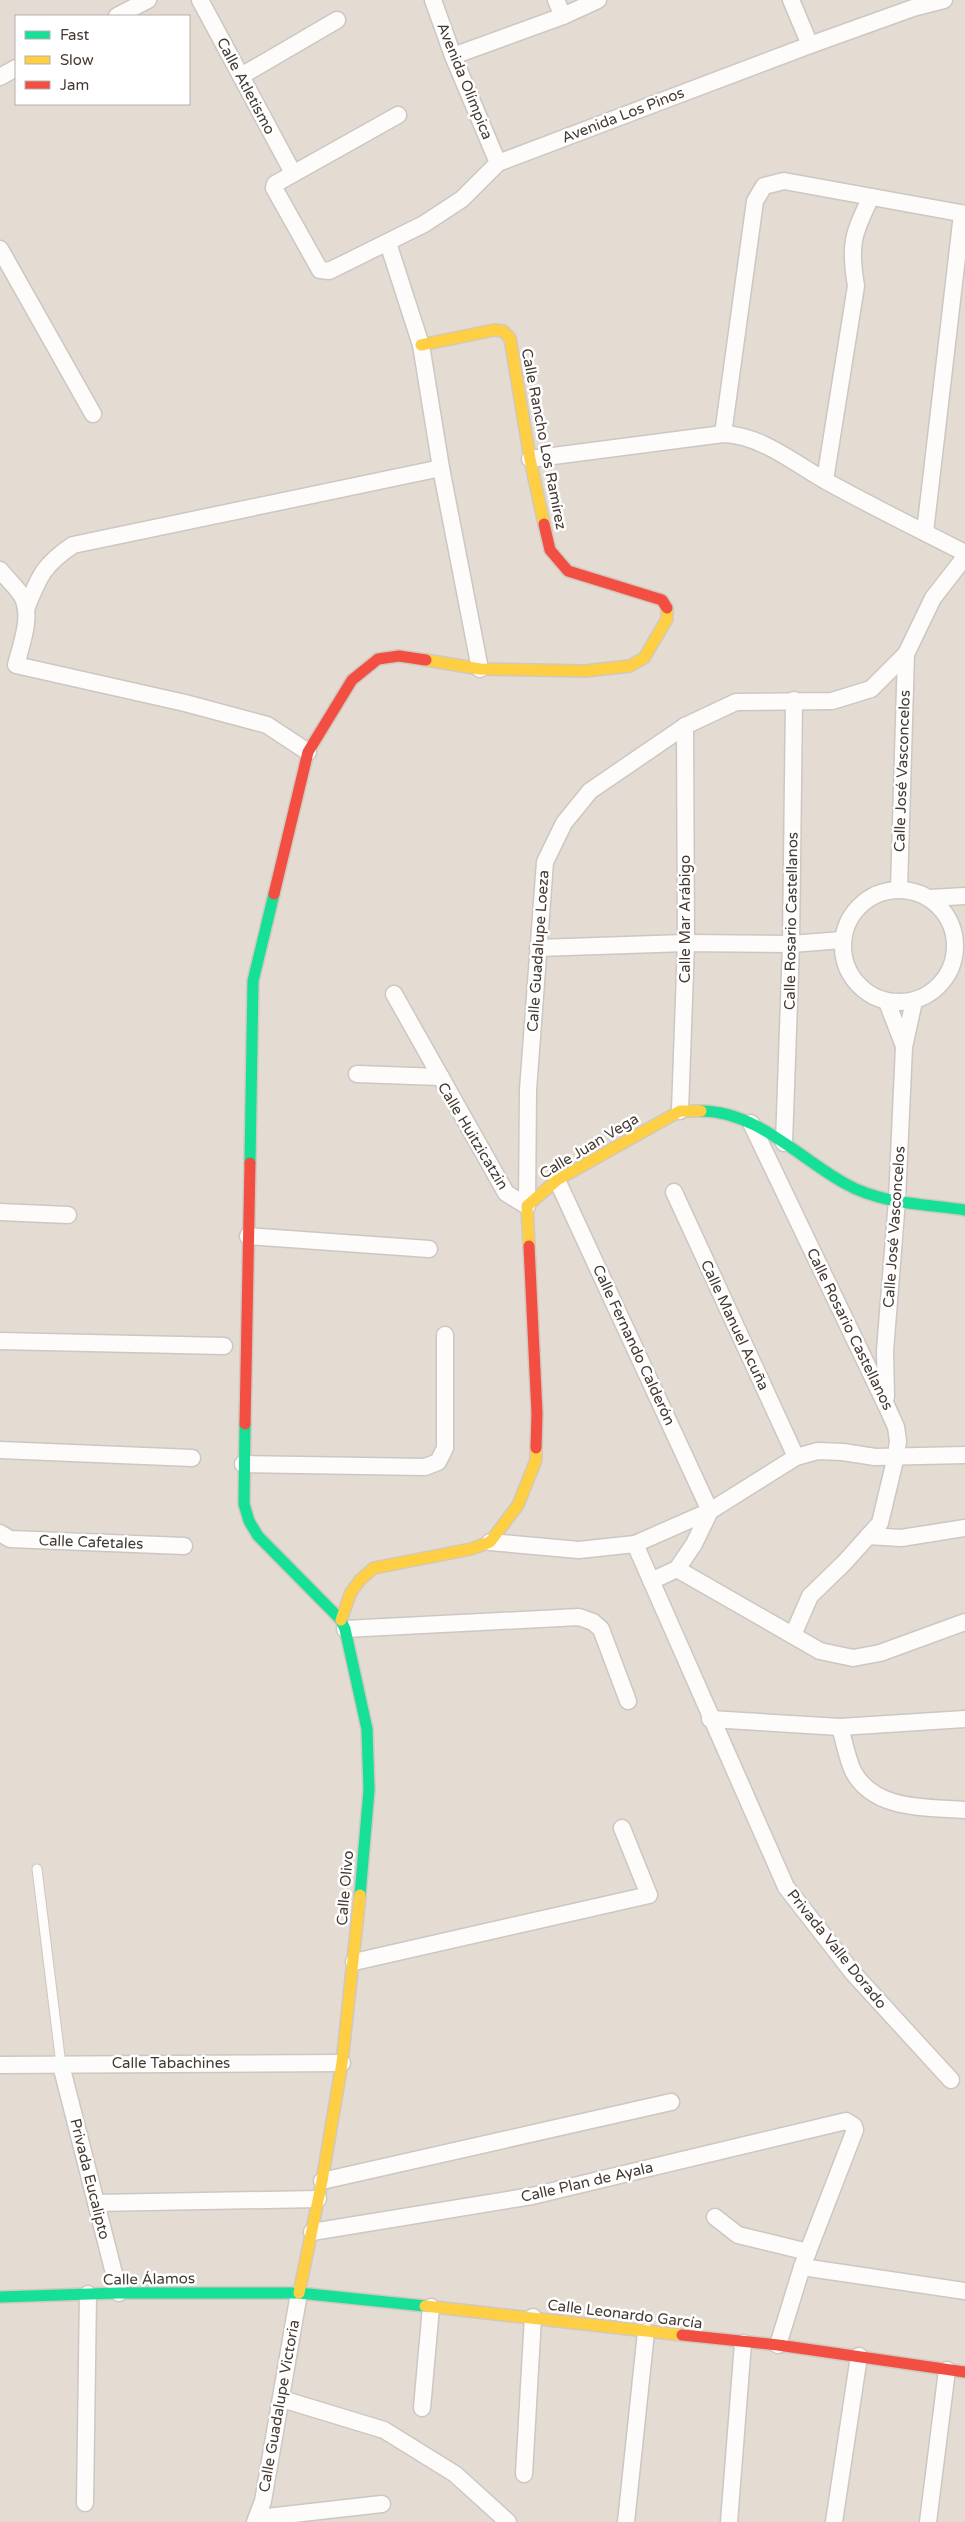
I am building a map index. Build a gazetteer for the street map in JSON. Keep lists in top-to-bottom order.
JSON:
{
  "streets": {
    "street": [
      "Avenida Olímpica",
      "Calle Atletismo",
      "Avenida Los Pinos",
      "Calle Rancho Los Ramírez",
      "Calle José Vasconcelos",
      "Calle Mar Arábigo",
      "Calle Rosario Castellanos",
      "Calle Guadalupe Loeza",
      "Calle Huitzicatzin",
      "Calle Juan Vega",
      "Calle Manuel Acuña",
      "Calle Fernando Calderón",
      "Calle Cafetales",
      "Calle Olivo",
      "Privada Valle Dorado",
      "Calle Tabachines",
      "Privada Eucalipto",
      "Calle Plan de Ayala",
      "Calle Álamos",
      "Calle Leonardo García",
      "Calle Guadalupe Victoria"
    ]
  },
  "crossings": [
    ["Avenida Olímpica", "Avenida Los Pinos"],
    ["Calle Atletismo", "Avenida Los Pinos"],
    ["Calle José Vasconcelos", "Calle Rosario Castellanos"],
    ["Calle José Vasconcelos", "Calle Guadalupe Loeza"],
    ["Calle José Vasconcelos", "Calle Juan Vega"],
    ["Calle Mar Arábigo", "Calle Guadalupe Loeza"],
    ["Calle Mar Arábigo", "Calle Juan Vega"],
    ["Calle Rosario Castellanos", "Calle Guadalupe Loeza"],
    ["Calle Rosario Castellanos", "Calle Juan Vega"],
    ["Calle Guadalupe Loeza", "Calle Huitzicatzin"],
    ["Calle Guadalupe Loeza", "Calle Juan Vega"],
    ["Calle Huitzicatzin", "Calle Juan Vega"],
    ["Calle Juan Vega", "Calle Fernando Calderón"],
    ["Calle Olivo", "Calle Tabachines"],
    ["Calle Olivo", "Calle Plan de Ayala"],
    ["Calle Olivo", "Calle Álamos"],
    ["Calle Olivo", "Calle Leonardo García"],
    ["Calle Olivo", "Calle Guadalupe Victoria"],
    ["Calle Tabachines", "Privada Eucalipto"],
    ["Privada Eucalipto", "Calle Álamos"],
    ["Calle Álamos", "Calle Leonardo García"],
    ["Calle Álamos", "Calle Guadalupe Victoria"],
    ["Calle Leonardo García", "Calle Guadalupe Victoria"]
  ],
  "legend": ["Fast", "Slow", "Jam"]
}
